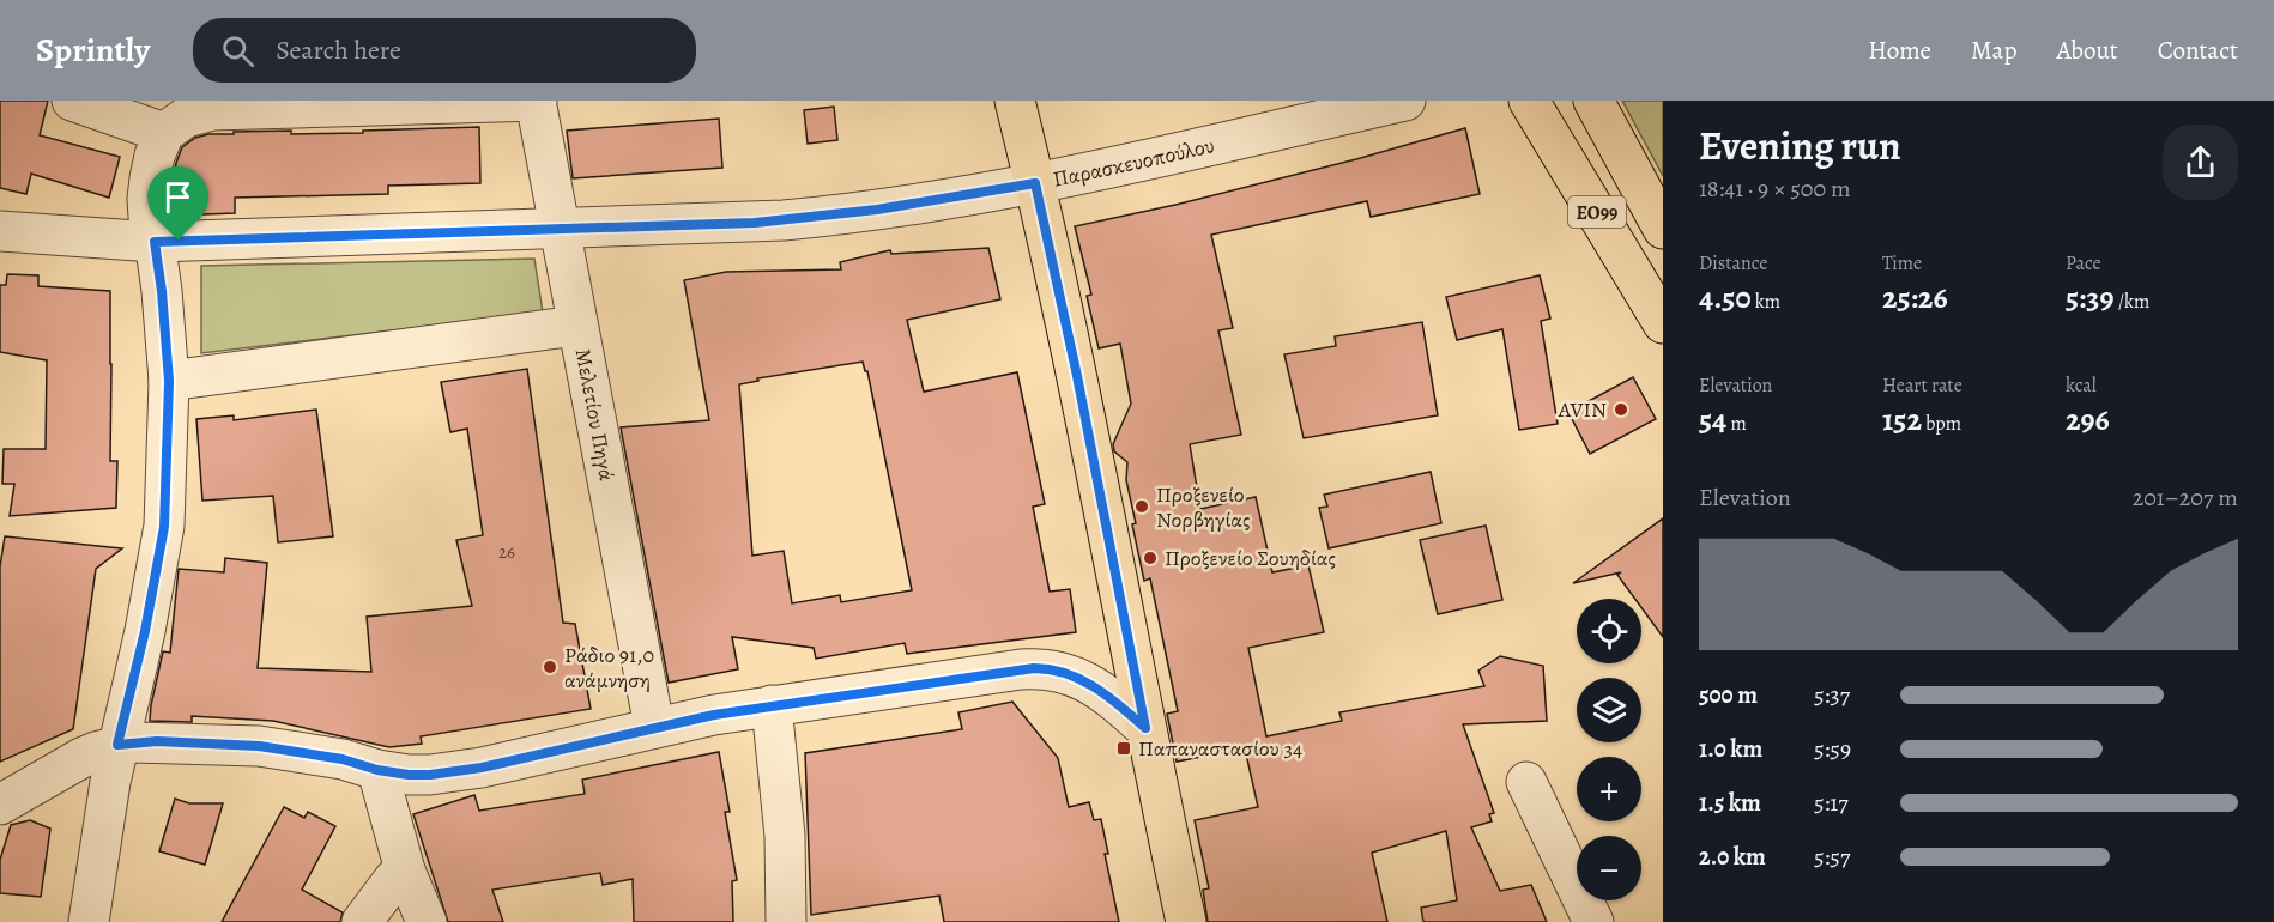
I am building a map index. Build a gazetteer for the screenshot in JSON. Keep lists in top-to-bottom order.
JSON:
{
  "streets": {
    "main road": ["ΕΟ99"],
    "street": ["Παρασκευοπούλου", "Μελετίου Πηγά"]
  },
  "crossings": [
    ["Παρασκευοπούλου", "Μελετίου Πηγά"]
  ],
  "places": {
    "other": [
      "AVIN",
      "Προξενείο Νορβηγίας",
      "Προξενείο Σουηδίας",
      "Ράδιο 91,0 ανάμνηση"
    ],
    "transit": ["Παπαναστασίου 34"]
  },
  "house_numbers": ["26"],
  "page": {
    "header": "Sprintly",
    "search": "Search here",
    "nav": [
      "Home",
      "Map",
      "About",
      "Contact"
    ],
    "heading": ["Evening run", "18:41 · 9 × 500 m"],
    "stats": [
      ["Distance", "4.50 km"],
      ["Time", "25:26"],
      ["Pace", "5:39 /km"],
      ["Elevation", "54 m"],
      ["Heart rate", "152 bpm"],
      ["kcal", "296"]
    ],
    "chart": ["Elevation", "201–207 m"],
    "map_buttons": ["+", "−"],
    "list": [
      {
        "name": "500 m",
        "note": "5:37"
      },
      {
        "name": "1.0 km",
        "note": "5:59"
      },
      {
        "name": "1.5 km",
        "note": "5:17"
      },
      {
        "name": "2.0 km",
        "note": "5:57"
      }
    ]
  }
}
